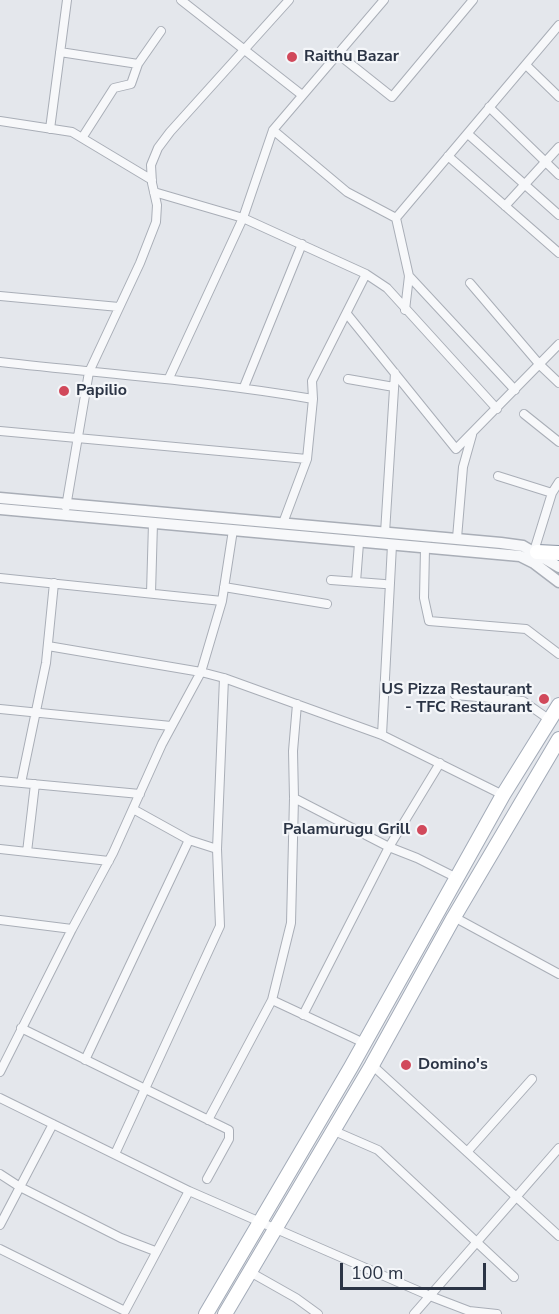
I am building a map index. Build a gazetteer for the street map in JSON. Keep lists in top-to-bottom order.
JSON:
{
  "places": [
    "Raithu Bazar",
    "Papilio",
    "US Pizza Restaurant - TFC Restaurant",
    "Palamurugu Grill",
    "Domino's"
  ],
  "scale_bar": "100 m"
}
